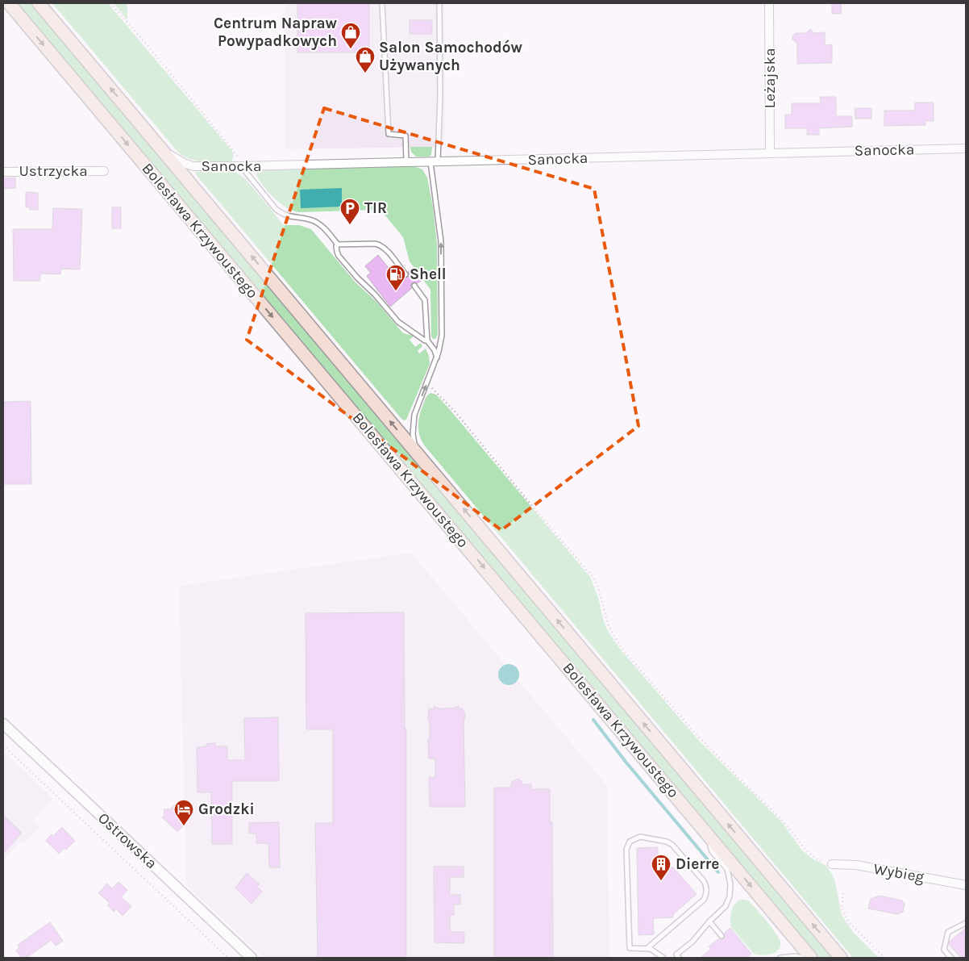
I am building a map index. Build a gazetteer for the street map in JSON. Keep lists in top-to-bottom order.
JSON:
{
  "streets": {
    "main road": ["Bolesława Krzywoustego"],
    "street": [
      "Leżajska",
      "Sanocka",
      "Ustrzycka",
      "Ostrowska",
      "Wybieg"
    ]
  },
  "crossings": [
    ["Leżajska", "Sanocka"],
    ["Sanocka", "Bolesława Krzywoustego"]
  ],
  "places": {
    "shop": ["Centrum Napraw Powypadkowych", "Salon Samochodów Używanych"],
    "parking": ["TIR"],
    "fuel station": ["Shell"],
    "hotel": ["Grodzki"],
    "building": ["Dierre"]
  }
}
